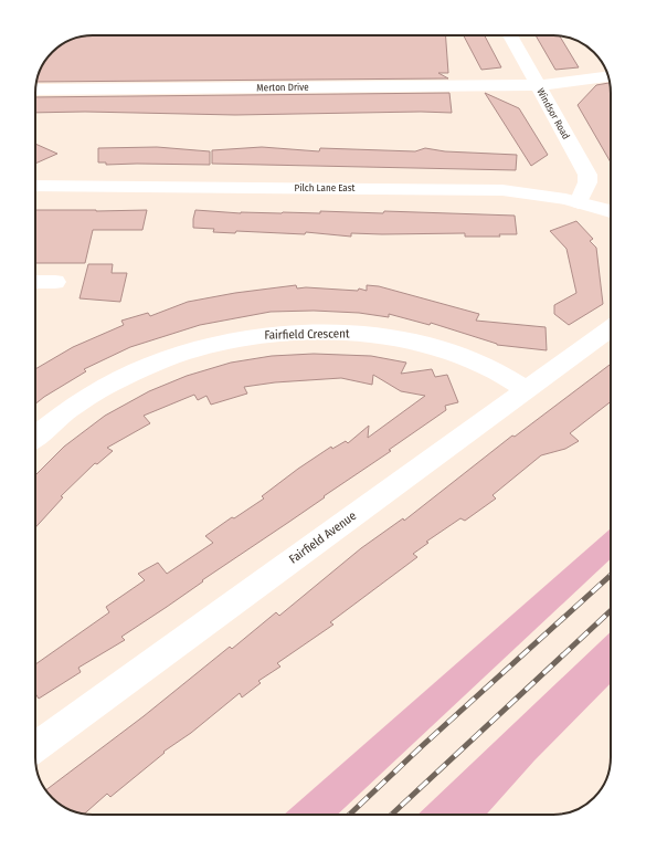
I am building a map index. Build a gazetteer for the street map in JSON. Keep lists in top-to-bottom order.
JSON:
{
  "streets": {
    "street": [
      "Merton Drive",
      "Windsor Road",
      "Pilch Lane East",
      "Fairfield Crescent",
      "Fairfield Avenue"
    ]
  },
  "crossings": [
    ["Merton Drive", "Windsor Road"],
    ["Windsor Road", "Pilch Lane East"],
    ["Fairfield Crescent", "Fairfield Avenue"]
  ]
}
